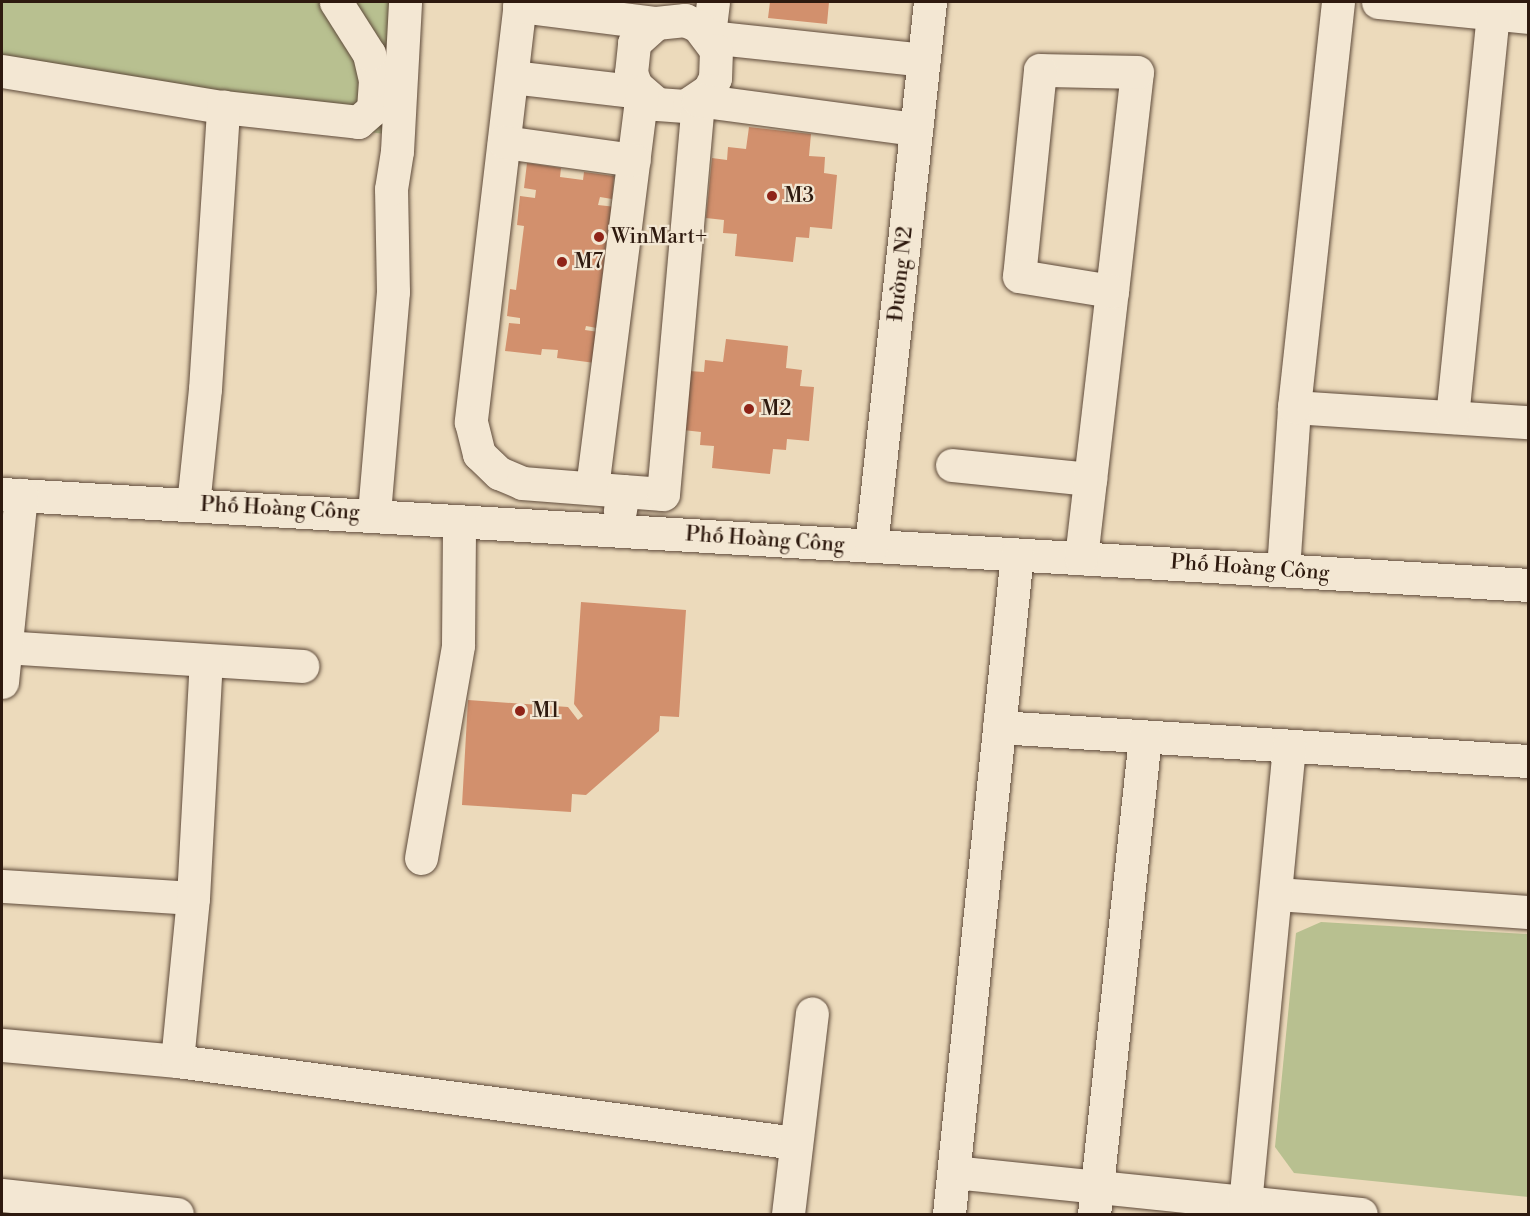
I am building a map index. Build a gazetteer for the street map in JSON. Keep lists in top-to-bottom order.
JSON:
{
  "streets": {
    "street": ["Đường N2", "Phố Hoàng Công"]
  },
  "crossings": [
    ["Đường N2", "Phố Hoàng Công"]
  ],
  "places": [
    "M3",
    "WinMart+",
    "M7",
    "M2",
    "M1"
  ]
}
